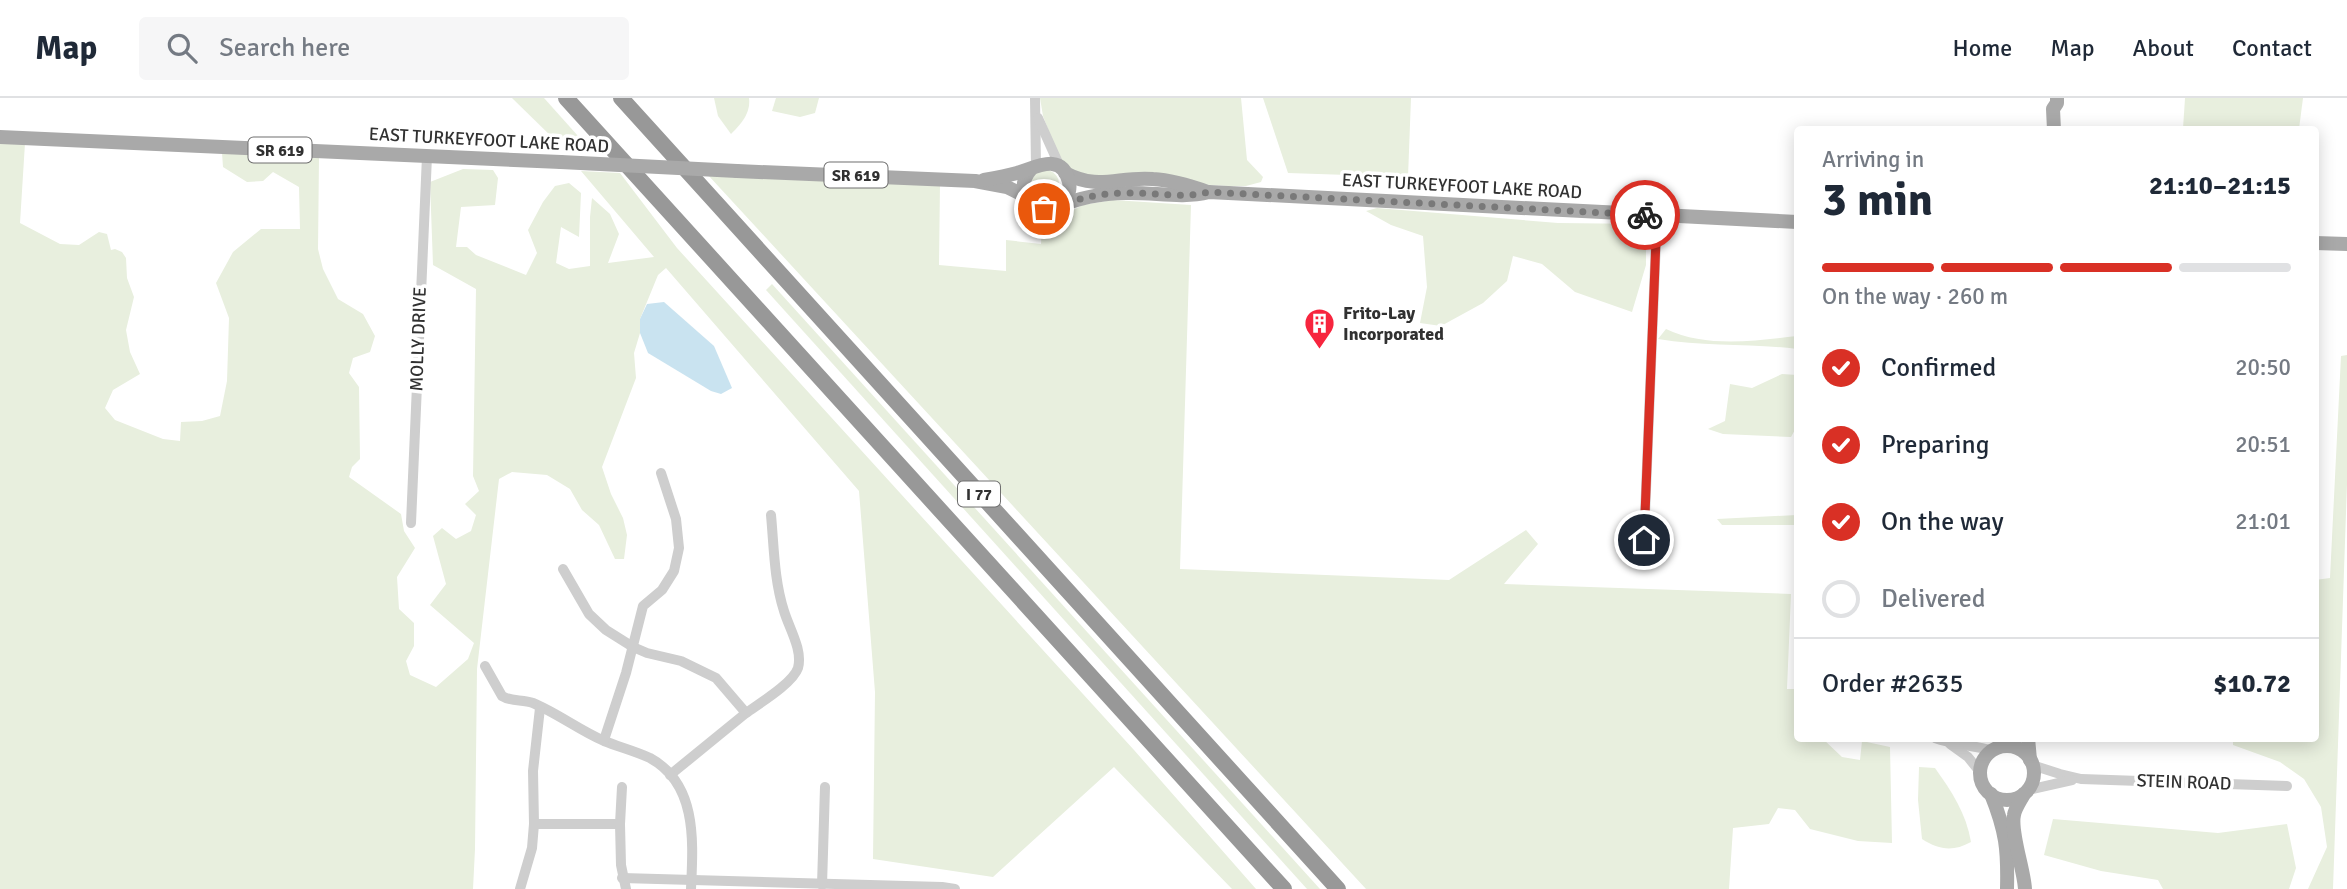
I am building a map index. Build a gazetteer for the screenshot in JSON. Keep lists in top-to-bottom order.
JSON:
{
  "streets": {
    "highway": ["I 77"],
    "main road": ["EAST TURKEYFOOT LAKE ROAD", "SR 619"],
    "street": ["MOLLY DRIVE", "STEIN ROAD"]
  },
  "crossings": [
    ["EAST TURKEYFOOT LAKE ROAD", "MOLLY DRIVE"]
  ],
  "places": {
    "building": ["Frito-Lay Incorporated"]
  },
  "page": {
    "header": "Map",
    "search": "Search here",
    "nav": [
      "Home",
      "Map",
      "About",
      "Contact"
    ],
    "heading": ["3 min", "Arriving in", "21:10–21:15"],
    "panel": ["Order #2635", "$10.72"],
    "bar": "On the way · 260 m",
    "list": [
      ["Confirmed", "20:50"],
      ["Preparing", "20:51"],
      ["On the way", "21:01"],
      "Delivered"
    ]
  }
}
